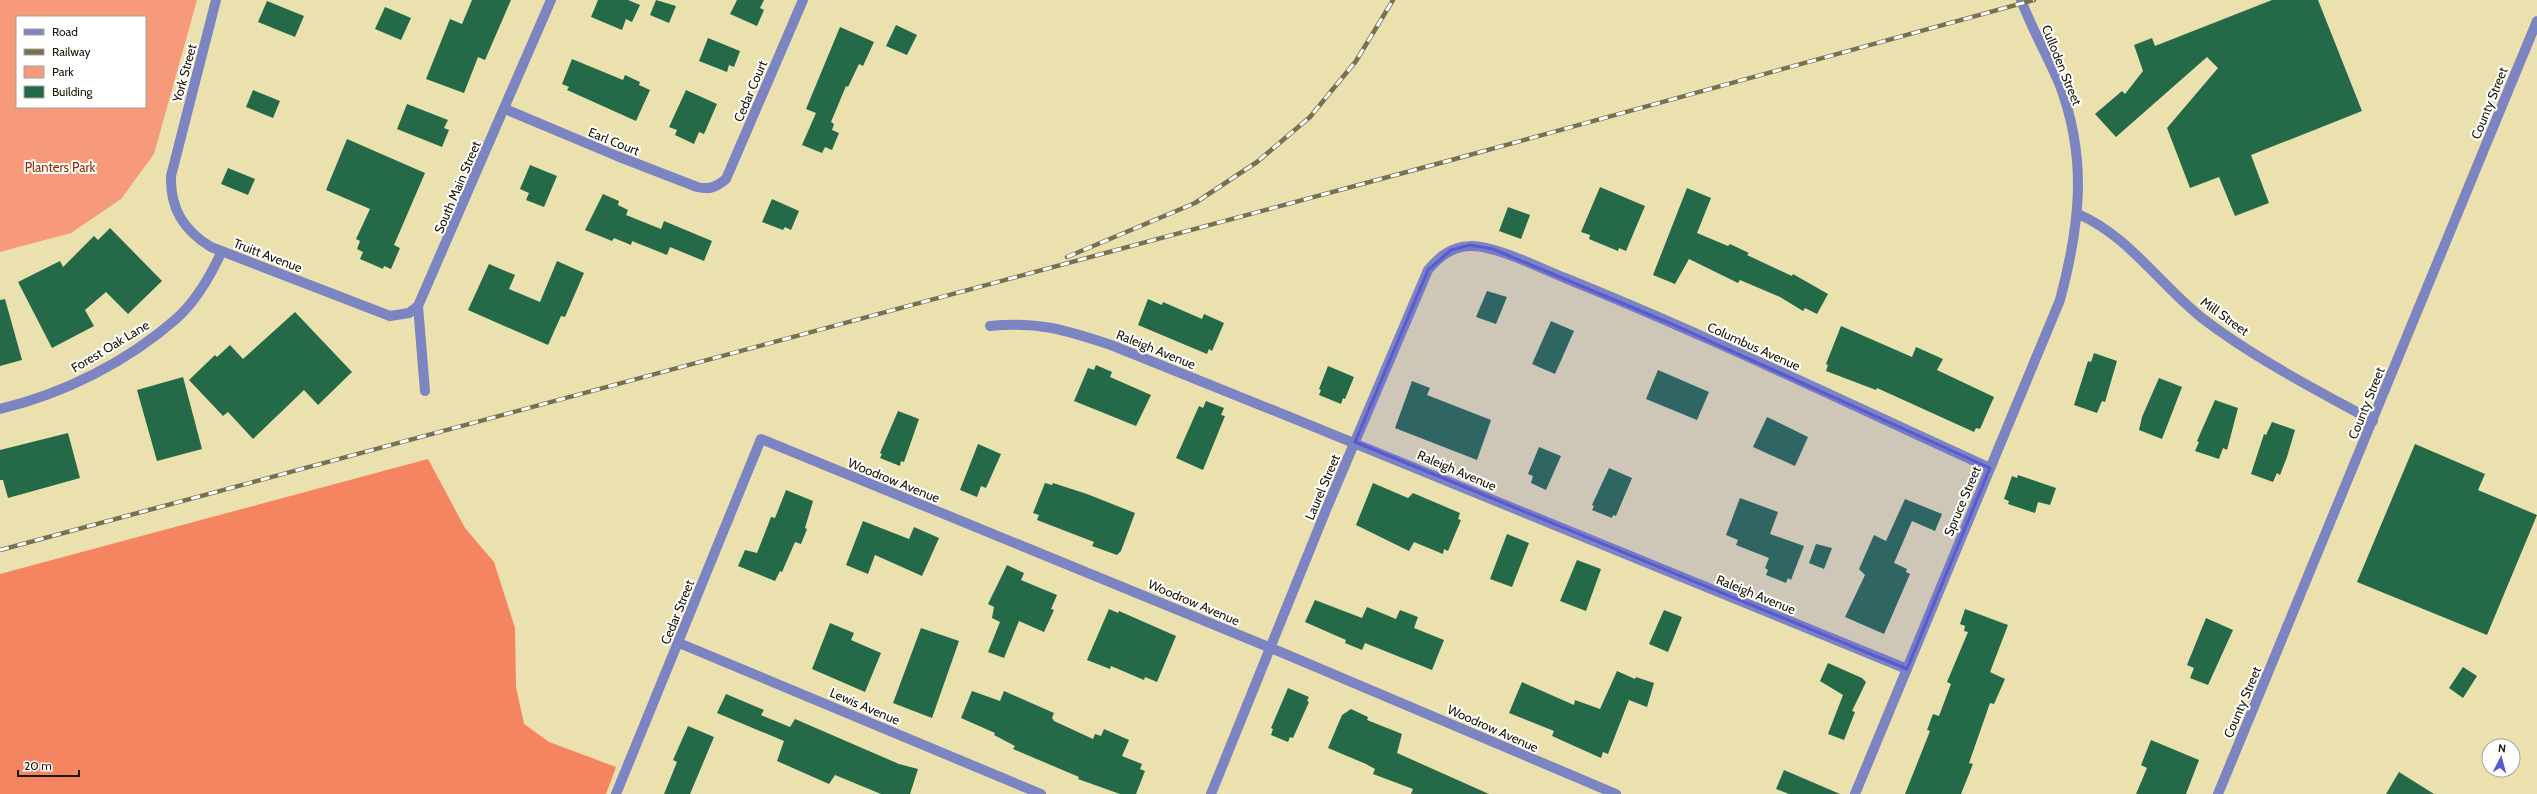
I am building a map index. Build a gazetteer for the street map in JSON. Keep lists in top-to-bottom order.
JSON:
{
  "streets": {
    "street": [
      "Culloden Street",
      "York Street",
      "Cedar Court",
      "County Street",
      "Earl Court",
      "South Main Street",
      "Truitt Avenue",
      "Mill Street",
      "Forest Oak Lane",
      "Columbus Avenue",
      "Raleigh Avenue",
      "Woodrow Avenue",
      "Laurel Street",
      "Spruce Street",
      "Cedar Street",
      "Lewis Avenue"
    ]
  },
  "crossings": [
    ["Culloden Street", "Mill Street"],
    ["Culloden Street", "Spruce Street"],
    ["York Street", "Truitt Avenue"],
    ["Cedar Court", "Earl Court"],
    ["County Street", "Mill Street"],
    ["Earl Court", "South Main Street"],
    ["South Main Street", "Truitt Avenue"],
    ["Truitt Avenue", "Forest Oak Lane"],
    ["Mill Street", "Spruce Street"],
    ["Columbus Avenue", "Laurel Street"],
    ["Columbus Avenue", "Spruce Street"],
    ["Raleigh Avenue", "Laurel Street"],
    ["Raleigh Avenue", "Spruce Street"],
    ["Woodrow Avenue", "Laurel Street"],
    ["Woodrow Avenue", "Cedar Street"],
    ["Cedar Street", "Lewis Avenue"]
  ],
  "parks": ["Planters Park"],
  "legend": [
    "Road",
    "Railway",
    "Park",
    "Building"
  ],
  "scale_bar": "20 m",
  "north": "top"
}
